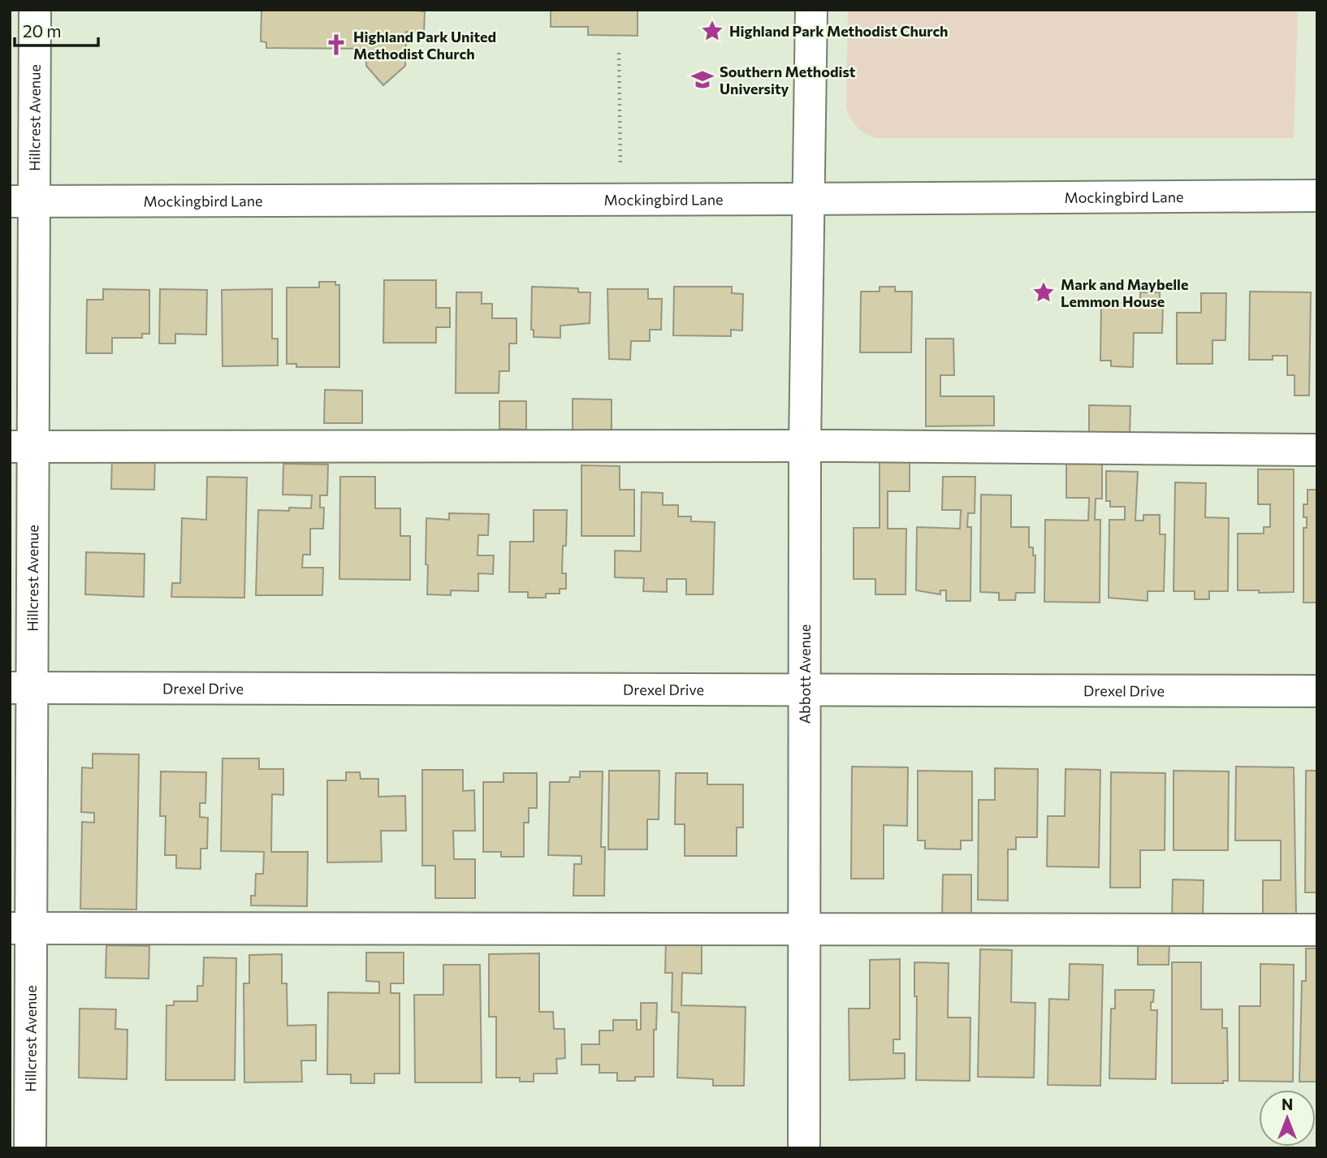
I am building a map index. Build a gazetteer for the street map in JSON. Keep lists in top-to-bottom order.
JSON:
{
  "streets": {
    "street": [
      "Hillcrest Avenue",
      "Mockingbird Lane",
      "Abbott Avenue",
      "Drexel Drive"
    ]
  },
  "crossings": [
    ["Hillcrest Avenue", "Mockingbird Lane"],
    ["Hillcrest Avenue", "Drexel Drive"],
    ["Mockingbird Lane", "Abbott Avenue"],
    ["Abbott Avenue", "Drexel Drive"]
  ],
  "places": {
    "place": ["Highland Park Methodist Church", "Mark and Maybelle Lemmon House"],
    "church": ["Highland Park United Methodist Church"],
    "school or university": ["Southern Methodist University"]
  },
  "scale_bar": "20 m",
  "north": "top"
}
